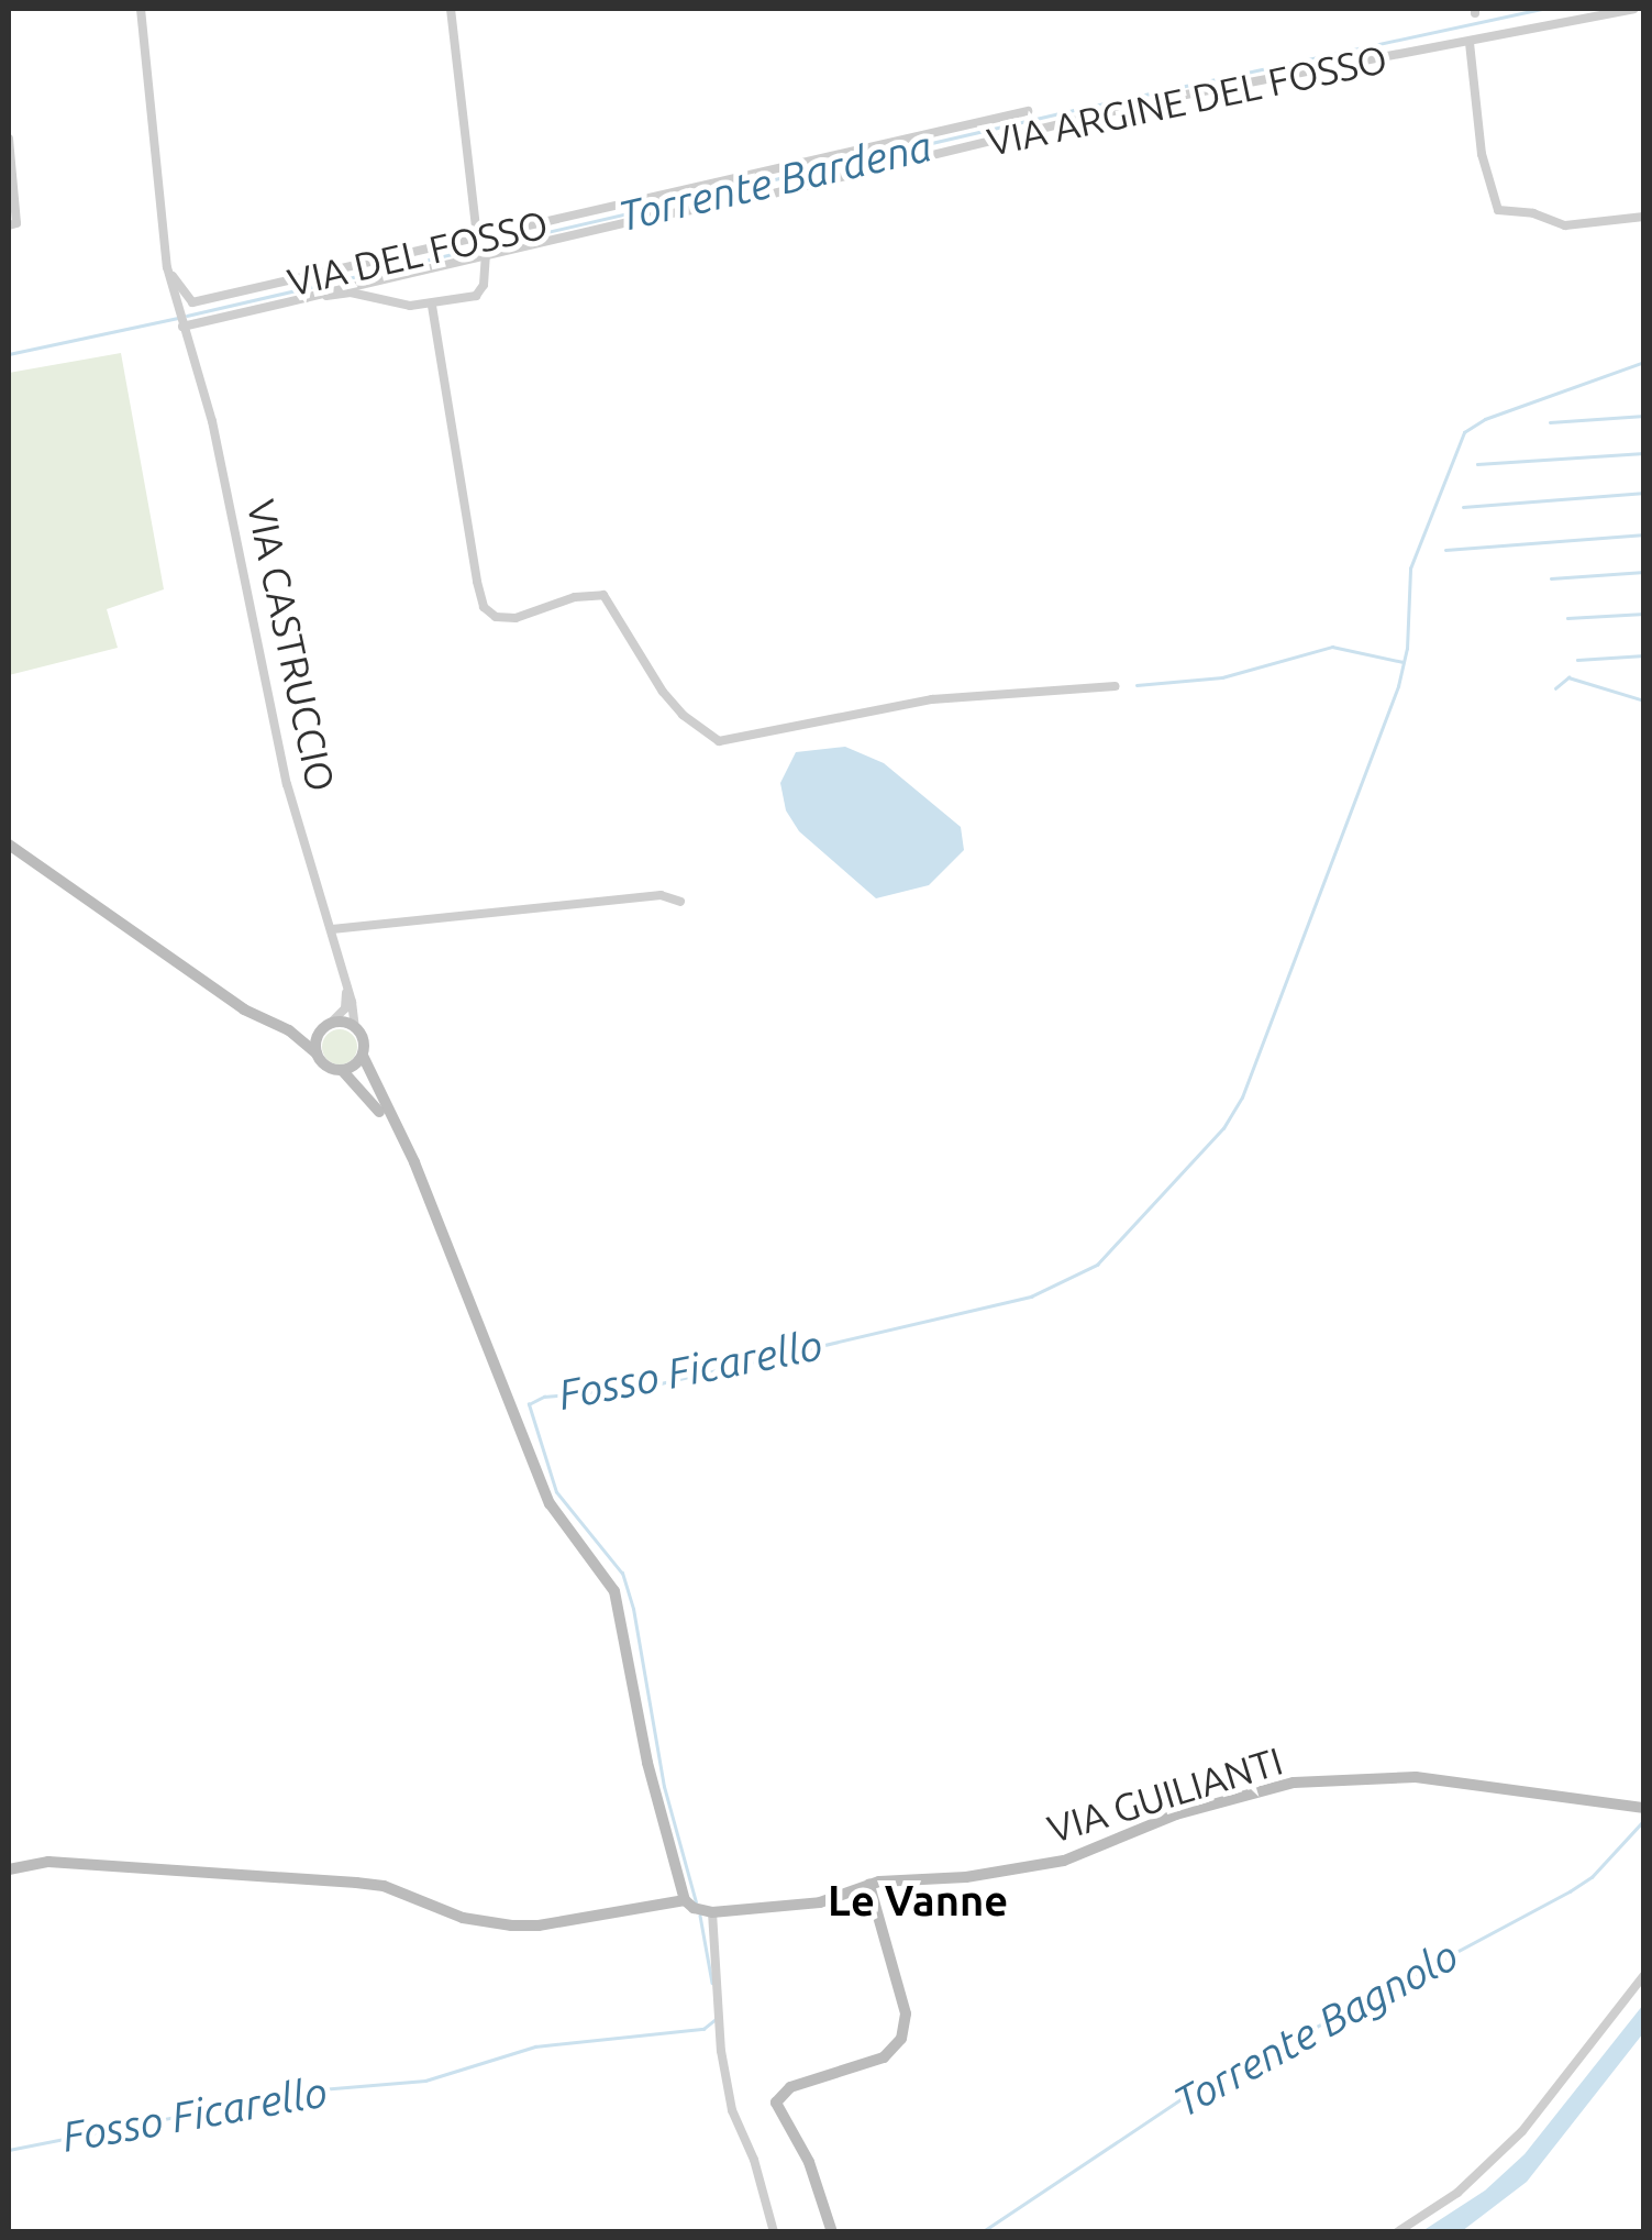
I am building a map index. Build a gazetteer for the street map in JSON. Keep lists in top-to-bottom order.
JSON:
{
  "streets": {
    "street": [
      "VIA ARGINE DEL FOSSO",
      "VIA DEL FOSSO",
      "VIA CASTRUCCIO",
      "VIA GUILIANTI"
    ]
  },
  "crossings": [
    ["VIA DEL FOSSO", "VIA CASTRUCCIO"]
  ],
  "districts": ["Le Vanne"],
  "water": ["Torrente Bardena", "Fosso Ficarello", "Torrente Bagnolo"]
}
